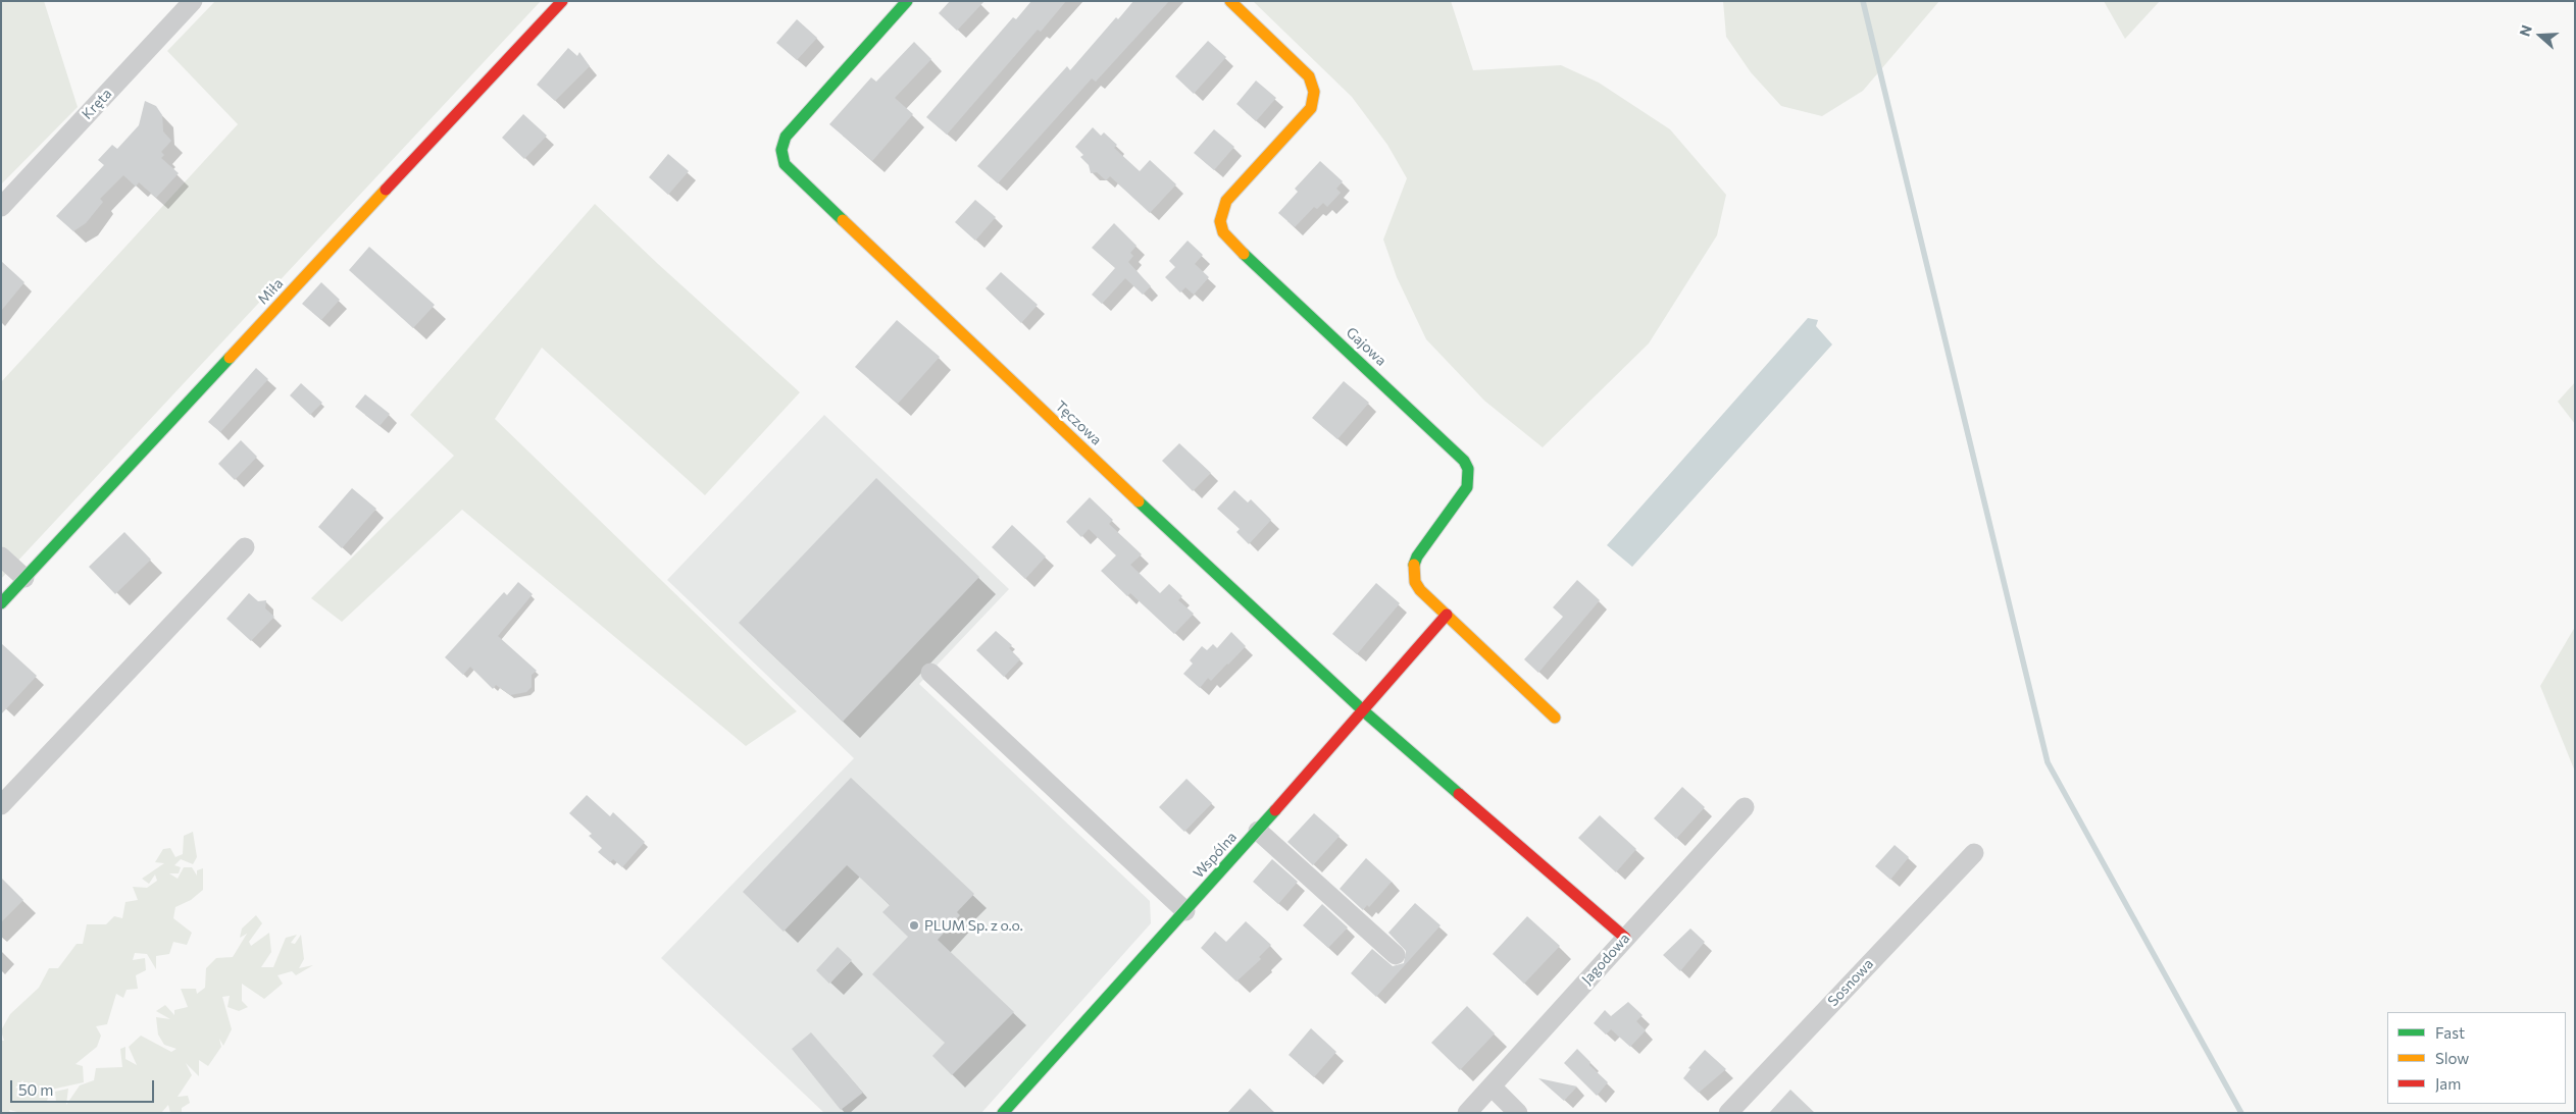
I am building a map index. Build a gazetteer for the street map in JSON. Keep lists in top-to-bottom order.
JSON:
{
  "streets": {
    "street": [
      "Kręta",
      "Miła",
      "Gajowa",
      "Tęczowa",
      "Wspólna",
      "Jagodowa",
      "Sosnowa"
    ]
  },
  "crossings": [
    ["Gajowa", "Wspólna"],
    ["Tęczowa", "Wspólna"],
    ["Tęczowa", "Jagodowa"]
  ],
  "places": ["PLUM Sp. z o.o."],
  "legend": ["Fast", "Slow", "Jam"],
  "scale_bar": "50 m",
  "north": "left"
}
